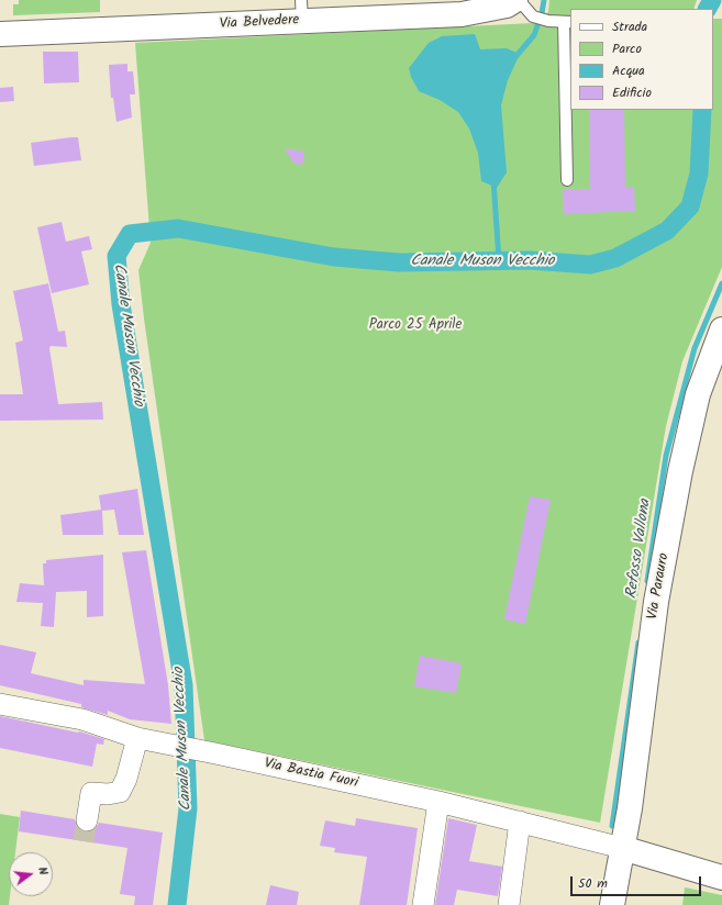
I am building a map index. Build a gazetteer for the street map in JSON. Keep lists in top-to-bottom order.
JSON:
{
  "streets": {
    "main road": ["Via Belvedere", "Via Parauro"],
    "street": ["Via Bastia Fuori"]
  },
  "crossings": [
    ["Via Parauro", "Via Bastia Fuori"]
  ],
  "water": ["Canale Muson Vecchio", "Refosso Vallona"],
  "parks": ["Parco 25 Aprile"],
  "legend": [
    "Strada",
    "Parco",
    "Acqua",
    "Edificio"
  ],
  "scale_bar": "50 m",
  "north": "right"
}
